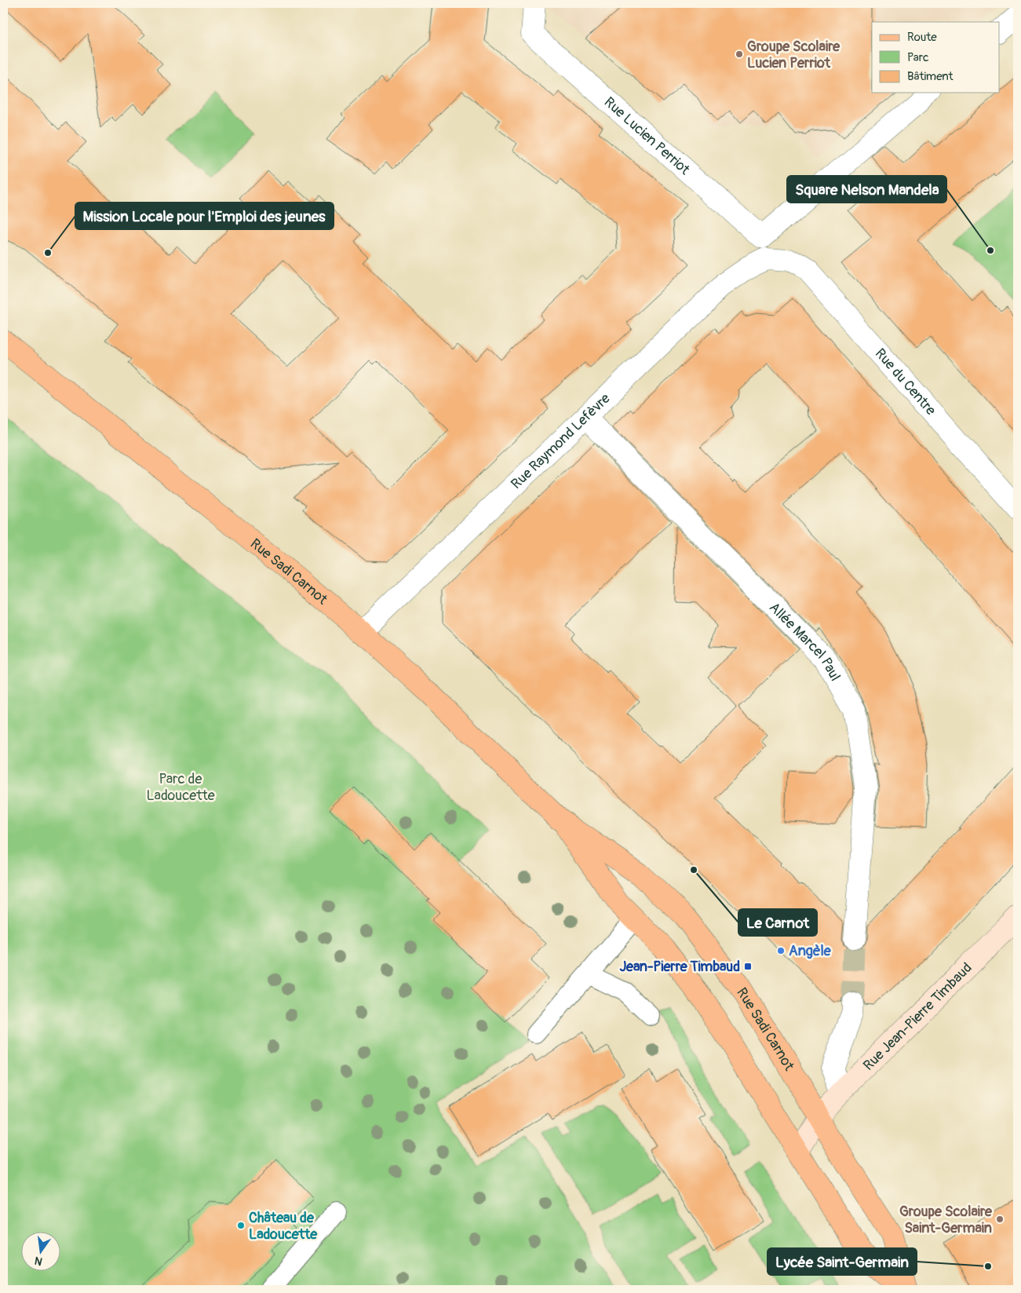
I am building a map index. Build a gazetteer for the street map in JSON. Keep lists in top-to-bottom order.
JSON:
{
  "streets": {
    "main road": ["Rue Sadi Carnot", "Rue Jean-Pierre Timbaud"],
    "street": [
      "Rue Lucien Perriot",
      "Rue du Centre",
      "Rue Raymond Lefèvre",
      "Allée Marcel Paul"
    ]
  },
  "crossings": [
    ["Rue du Centre", "Rue Raymond Lefèvre"],
    ["Rue Raymond Lefèvre", "Rue Sadi Carnot"],
    ["Rue Raymond Lefèvre", "Allée Marcel Paul"],
    ["Rue Sadi Carnot", "Rue Jean-Pierre Timbaud"]
  ],
  "parks": ["Parc de Ladoucette"],
  "places": {
    "other": [
      "Groupe Scolaire Lucien Perriot",
      "Square Nelson Mandela",
      "Mission Locale pour l'Emploi des jeunes",
      "Le Carnot",
      "Angèle",
      "Groupe Scolaire Saint-Germain",
      "Château de Ladoucette",
      "Lycée Saint-Germain"
    ],
    "transit": ["Jean-Pierre Timbaud"]
  },
  "legend": ["Route", "Parc", "Bâtiment"],
  "north": "bottom"
}
